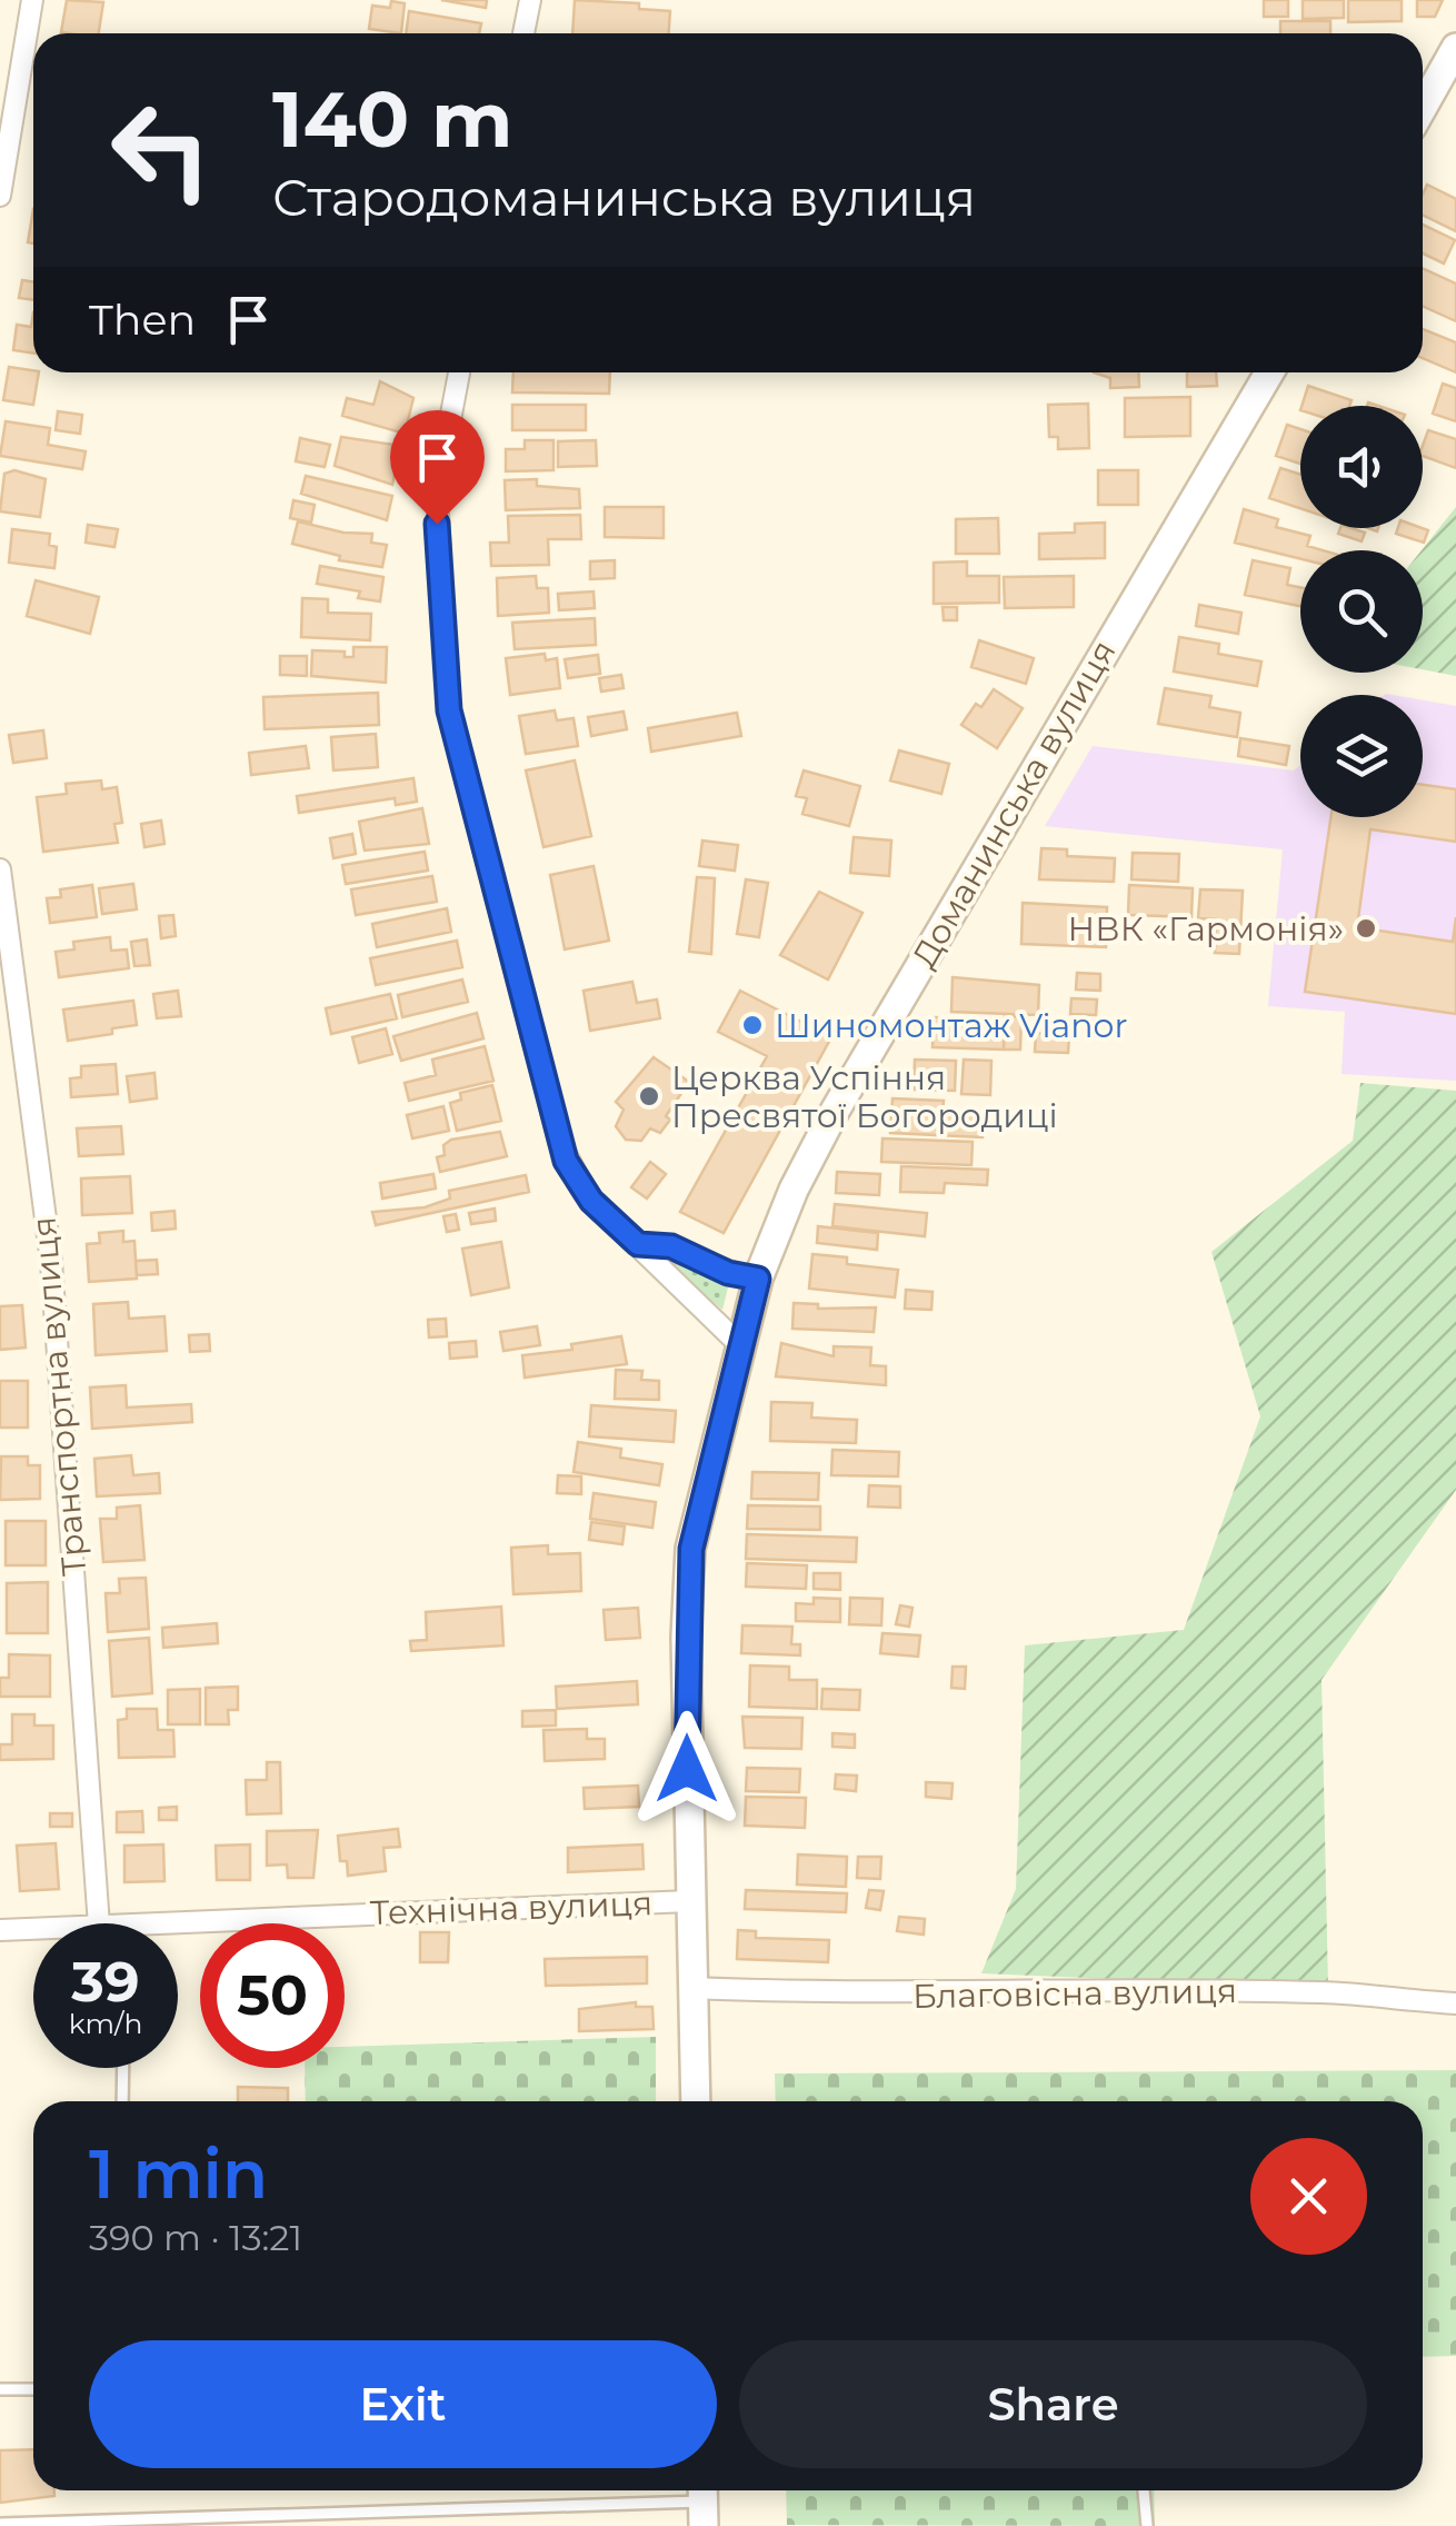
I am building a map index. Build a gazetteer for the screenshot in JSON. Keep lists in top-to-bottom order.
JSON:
{
  "streets": {
    "main road": ["Доманинська вулиця"],
    "street": ["Транспортна вулиця", "Технічна вулиця", "Благовісна вулиця"]
  },
  "crossings": [
    ["Доманинська вулиця", "Технічна вулиця"],
    ["Доманинська вулиця", "Благовісна вулиця"]
  ],
  "places": ["НВК «Гармонія»", "Шиномонтаж Vianor", "Церква Успіння Пресвятої Богородиці"],
  "page": {
    "turn": ["140 m", "Стародоманинська вулиця"],
    "then": "Then",
    "speed": "39 km/h",
    "limit": "50",
    "heading": ["1 min", "390 m · 13:21"],
    "buttons": ["Exit", "Share"]
  }
}
